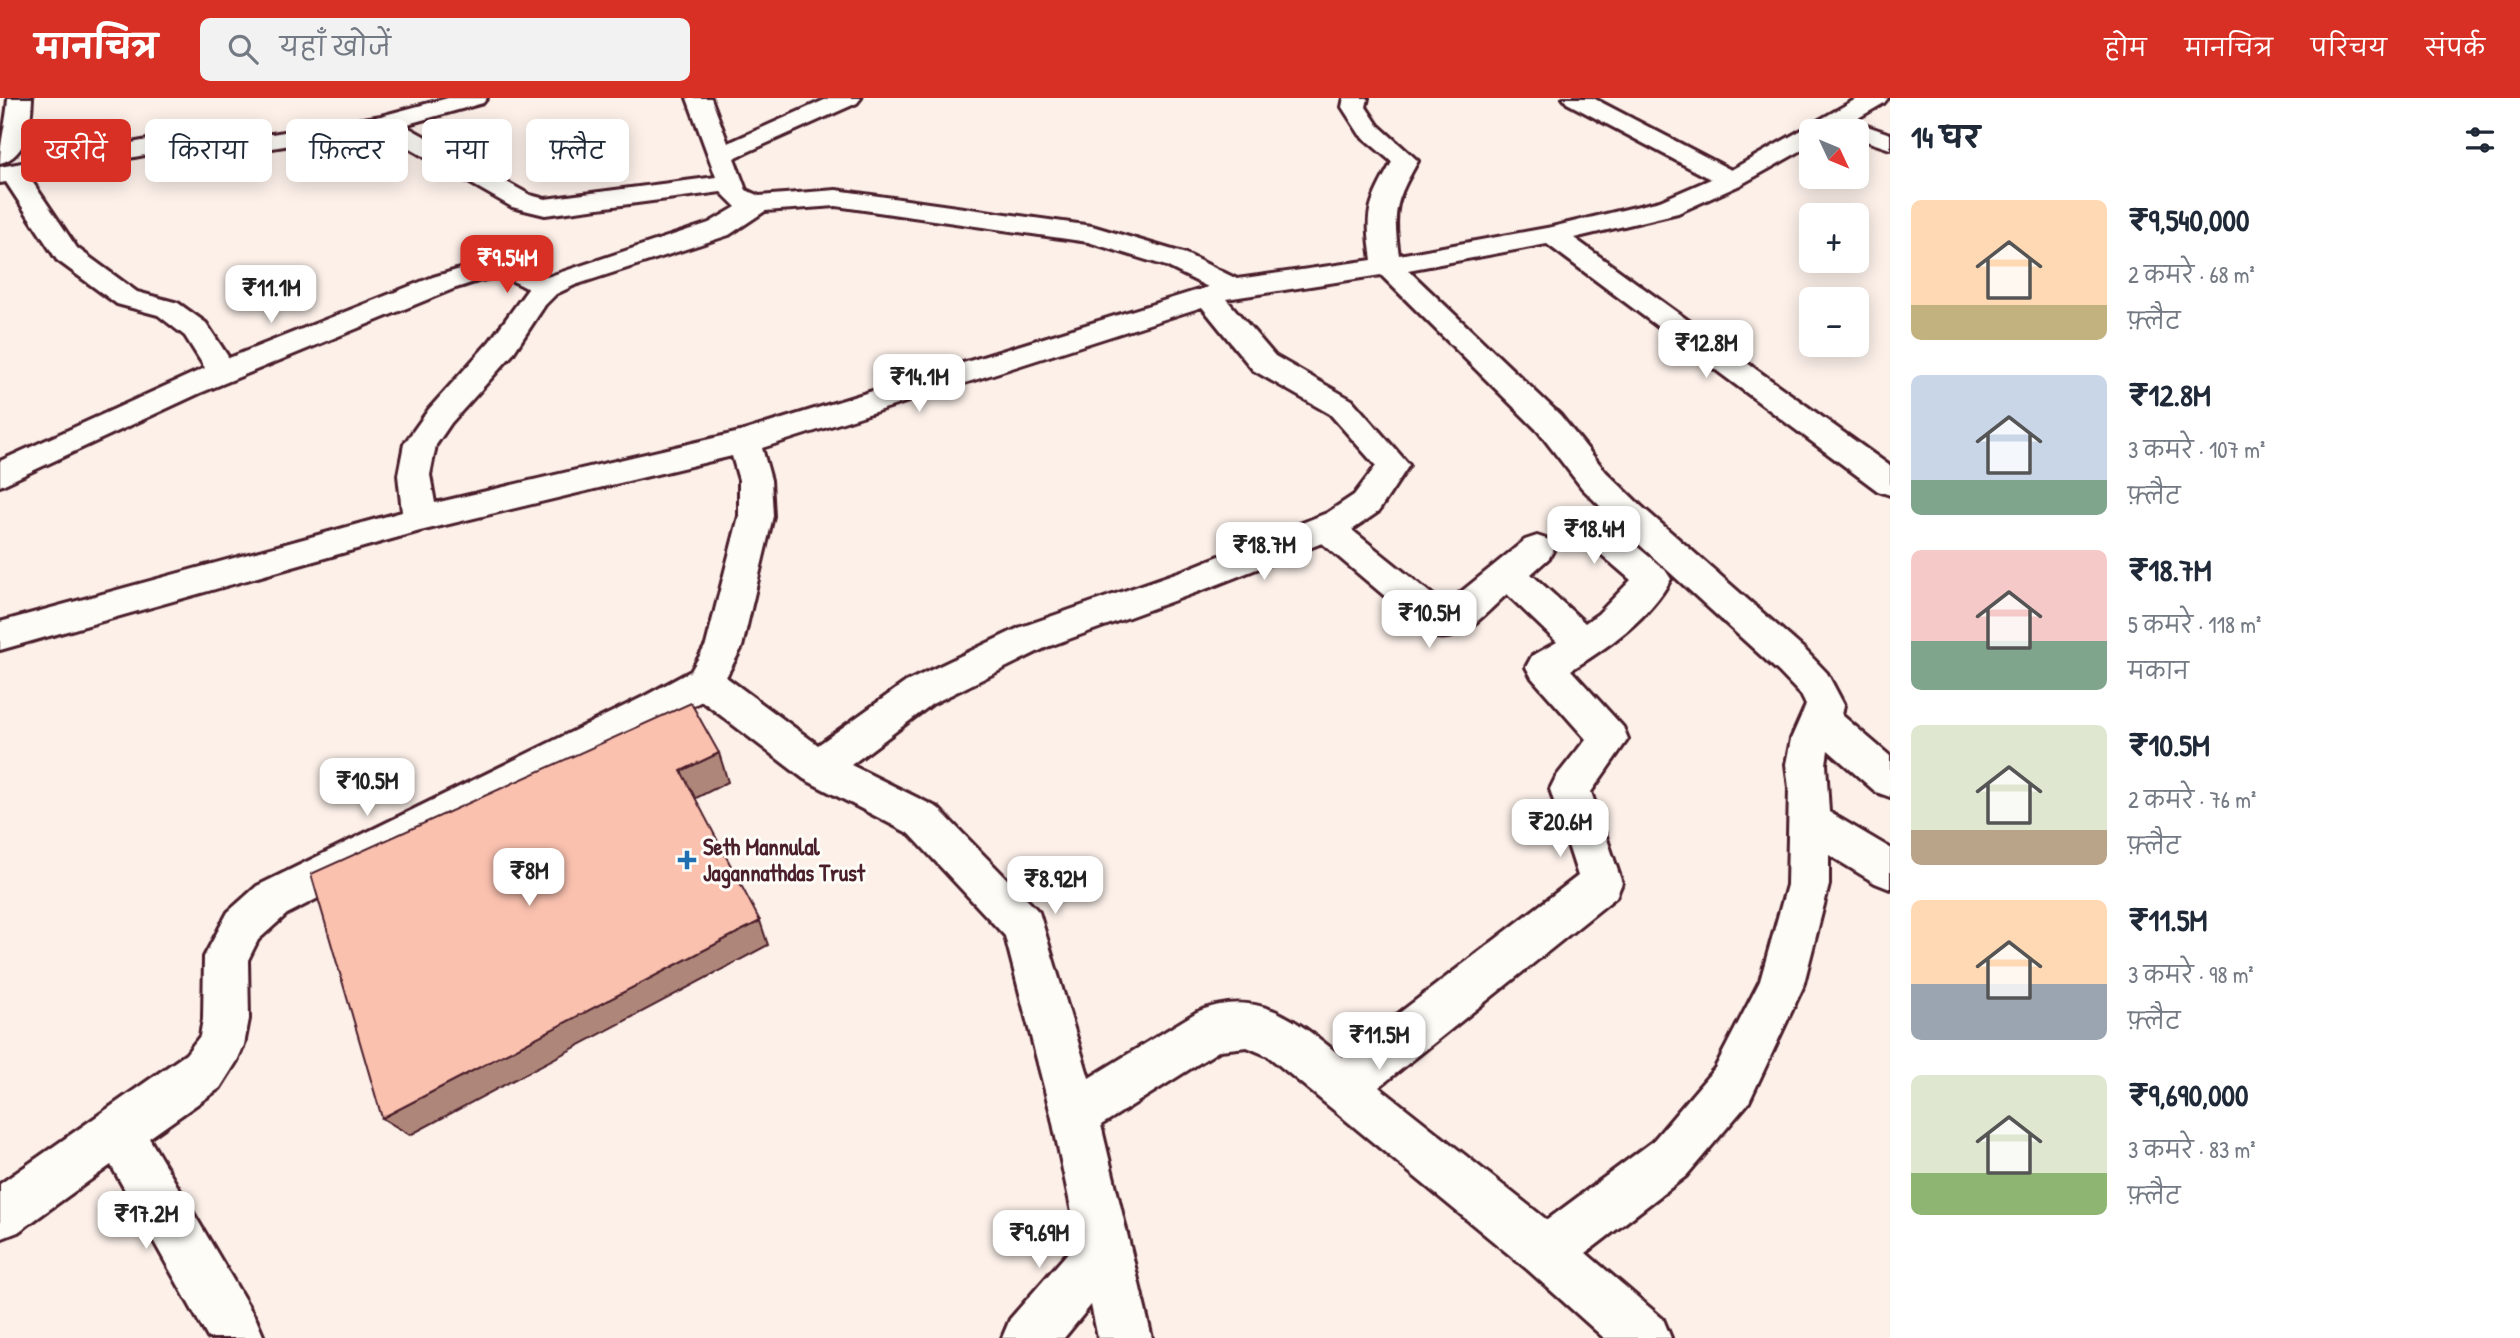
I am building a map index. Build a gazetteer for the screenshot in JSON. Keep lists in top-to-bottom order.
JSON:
{
  "places": {
    "health": ["Seth Mannulal Jagannathdas Trust"]
  },
  "north": "bottom right",
  "page": {
    "header": "मानचित्र",
    "search": "यहाँ खोजें",
    "nav": [
      "होम",
      "मानचित्र",
      "परिचय",
      "संपर्क"
    ],
    "heading": "14 घर",
    "map_buttons": ["+", "−"],
    "chip": [
      "खरीदें",
      "किराया",
      "फ़िल्टर",
      "नया",
      "फ़्लैट"
    ],
    "list": [
      {
        "name": "₹9,540,000",
        "note": "2 कमरे · 68 m² · फ़्लैट"
      },
      {
        "name": "₹12.8M",
        "note": "3 कमरे · 107 m² · फ़्लैट"
      },
      {
        "name": "₹18.7M",
        "note": "5 कमरे · 118 m² · मकान"
      },
      {
        "name": "₹10.5M",
        "note": "2 कमरे · 76 m² · फ़्लैट"
      },
      {
        "name": "₹11.5M",
        "note": "3 कमरे · 98 m² · फ़्लैट"
      },
      {
        "name": "₹9,690,000",
        "note": "3 कमरे · 83 m² · फ़्लैट"
      }
    ],
    "price": [
      "₹9.54M",
      "₹11.1M",
      "₹12.8M",
      "₹14.1M",
      "₹18.4M",
      "₹18.7M",
      "₹10.5M",
      "₹10.5M",
      "₹20.6M",
      "₹8M",
      "₹8.92M",
      "₹11.5M",
      "₹17.2M",
      "₹9.69M"
    ]
  }
}
